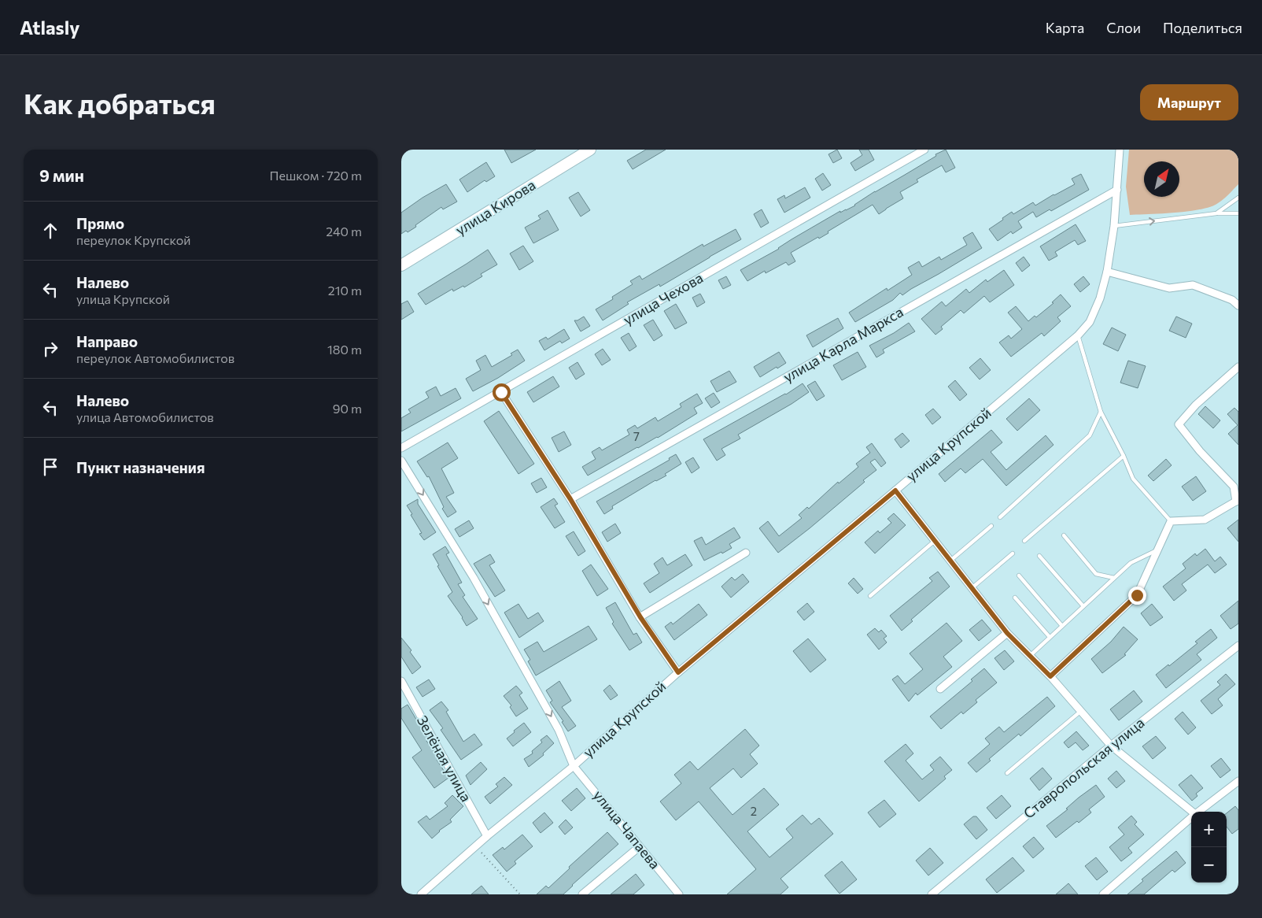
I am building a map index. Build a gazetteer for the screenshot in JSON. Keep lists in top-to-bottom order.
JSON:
{
  "streets": {
    "main road": ["улица Кирова"],
    "street": [
      "улица Чехова",
      "улица Карла Маркса",
      "улица Крупской",
      "Зелёная улица",
      "Ставропольская улица",
      "улица Чапаева"
    ]
  },
  "crossings": [
    ["улица Карла Маркса", "улица Крупской"],
    ["улица Крупской", "Зелёная улица"],
    ["улица Крупской", "улица Чапаева"]
  ],
  "one_way": ["улица Чапаева"],
  "house_numbers": ["7", "2"],
  "north": "top right",
  "page": {
    "header": "Atlasly",
    "nav": ["Карта", "Слои", "Поделиться"],
    "buttons": "Маршрут",
    "title": "Как добраться",
    "heading": ["9 мин", "Пешком · 720 m"],
    "list": [
      ["Прямо", "переулок Крупской", "240 m"],
      ["Налево", "улица Крупской", "210 m"],
      ["Направо", "переулок Автомобилистов", "180 m"],
      ["Налево", "улица Автомобилистов", "90 m"],
      "Пункт назначения"
    ],
    "map_buttons": ["+", "−"]
  }
}
